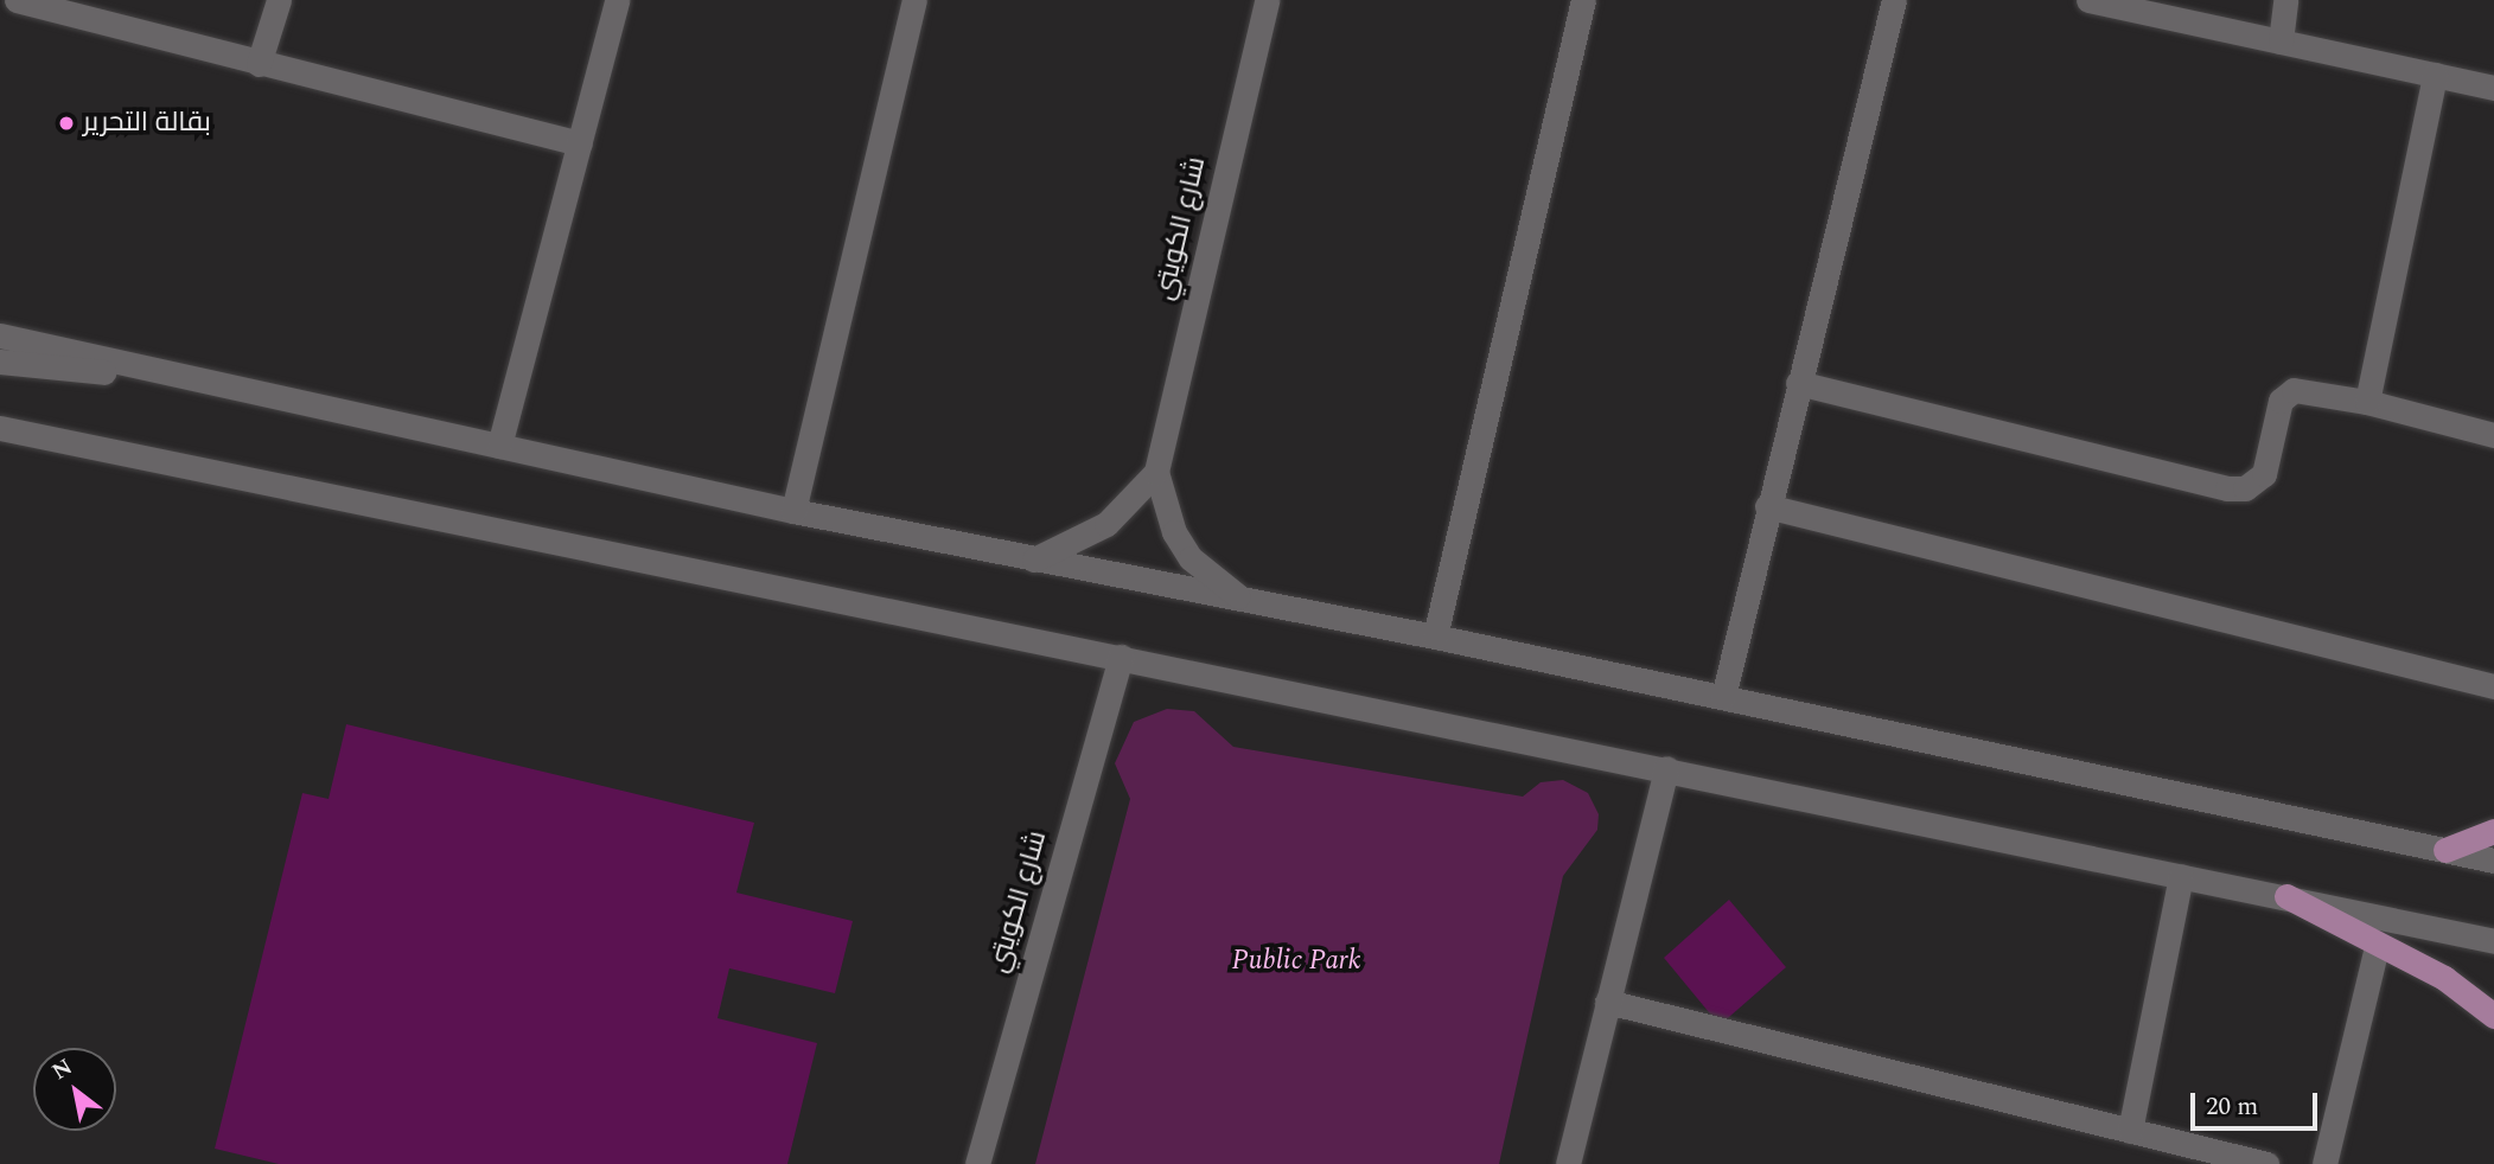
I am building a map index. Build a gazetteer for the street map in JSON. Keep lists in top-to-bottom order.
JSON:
{
  "streets": {
    "street": ["شارع الكويتي"]
  },
  "parks": ["Public Park"],
  "places": ["بقالة التحرير"],
  "scale_bar": "20 m",
  "north": "top left"
}
